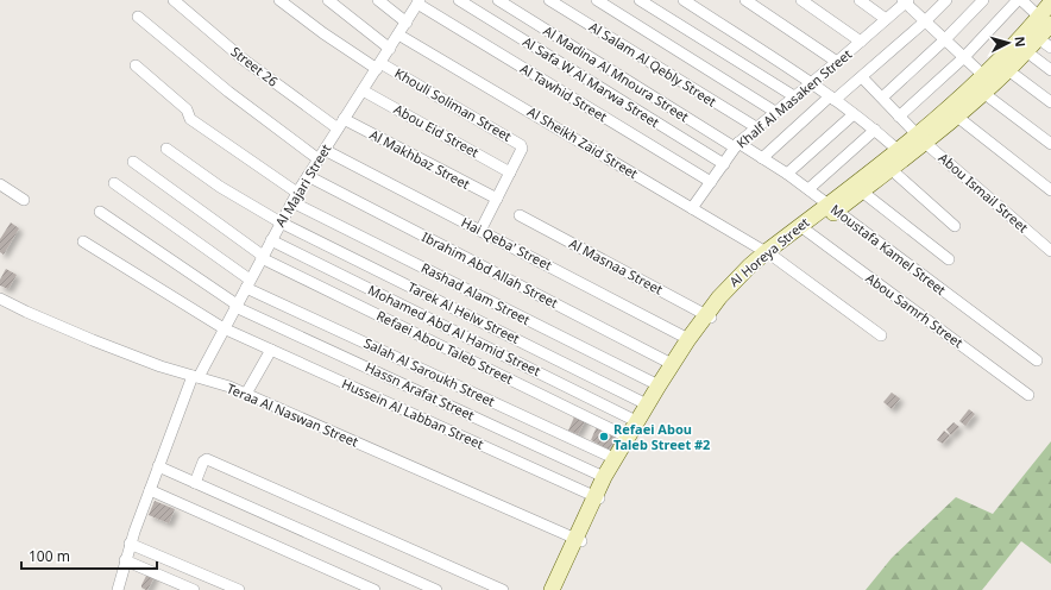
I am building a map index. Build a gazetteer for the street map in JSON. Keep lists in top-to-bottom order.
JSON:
{
  "streets": {
    "main road": ["Al Horeya Street"],
    "street": [
      "Al Salam Al Qebly Street",
      "Street 26",
      "Al Madina Al Mnoura Street",
      "Al Safa W Al Marwa Street",
      "Al Tawhid Street",
      "Khalf Al Masaken Street",
      "Khouli Soliman Street",
      "Abou Eid Street",
      "Al Sheikh Zaid Street",
      "Al Makhbaz Street",
      "Al Majari Street",
      "Abou Ismail Street",
      "Hai Qeba' Street",
      "Moustafa Kamel Street",
      "Al Masnaa Street",
      "Ibrahim Abd Allah Street",
      "Rashad Alam Street",
      "Abou Samrh Street",
      "Tarek Al Helw Street",
      "Mohamed Abd Al Hamid Street",
      "Refaei Abou Taleb Street",
      "Salah Al Saroukh Street",
      "Hassn Arafat Street",
      "Hussein Al Labban Street",
      "Teraa Al Naswan Street"
    ]
  },
  "crossings": [
    ["Al Salam Al Qebly Street", "Khalf Al Masaken Street"],
    ["Street 26", "Al Makhbaz Street"],
    ["Street 26", "Al Majari Street"],
    ["Al Madina Al Mnoura Street", "Khalf Al Masaken Street"],
    ["Al Madina Al Mnoura Street", "Moustafa Kamel Street"],
    ["Al Safa W Al Marwa Street", "Khalf Al Masaken Street"],
    ["Al Tawhid Street", "Khalf Al Masaken Street"],
    ["Al Tawhid Street", "Al Majari Street"],
    ["Khalf Al Masaken Street", "Al Sheikh Zaid Street"],
    ["Khalf Al Masaken Street", "Moustafa Kamel Street"],
    ["Khouli Soliman Street", "Abou Eid Street"],
    ["Khouli Soliman Street", "Al Majari Street"],
    ["Abou Eid Street", "Al Majari Street"],
    ["Al Sheikh Zaid Street", "Al Majari Street"],
    ["Al Sheikh Zaid Street", "Al Horeya Street"],
    ["Al Makhbaz Street", "Al Majari Street"],
    ["Al Majari Street", "Hai Qeba' Street"],
    ["Al Majari Street", "Ibrahim Abd Allah Street"],
    ["Al Majari Street", "Rashad Alam Street"],
    ["Al Majari Street", "Tarek Al Helw Street"],
    ["Al Majari Street", "Mohamed Abd Al Hamid Street"],
    ["Al Majari Street", "Refaei Abou Taleb Street"],
    ["Al Majari Street", "Salah Al Saroukh Street"],
    ["Al Majari Street", "Hassn Arafat Street"],
    ["Al Majari Street", "Hussein Al Labban Street"],
    ["Al Majari Street", "Teraa Al Naswan Street"],
    ["Abou Ismail Street", "Al Horeya Street"],
    ["Hai Qeba' Street", "Al Horeya Street"],
    ["Moustafa Kamel Street", "Al Horeya Street"],
    ["Al Horeya Street", "Al Masnaa Street"],
    ["Al Horeya Street", "Ibrahim Abd Allah Street"],
    ["Al Horeya Street", "Rashad Alam Street"],
    ["Al Horeya Street", "Abou Samrh Street"],
    ["Al Horeya Street", "Tarek Al Helw Street"],
    ["Al Horeya Street", "Mohamed Abd Al Hamid Street"],
    ["Al Horeya Street", "Refaei Abou Taleb Street"],
    ["Al Horeya Street", "Salah Al Saroukh Street"],
    ["Al Horeya Street", "Hassn Arafat Street"],
    ["Al Horeya Street", "Hussein Al Labban Street"],
    ["Al Horeya Street", "Teraa Al Naswan Street"]
  ],
  "places": ["Refaei Abou Taleb Street #2"],
  "scale_bar": "100 m",
  "north": "right"
}
